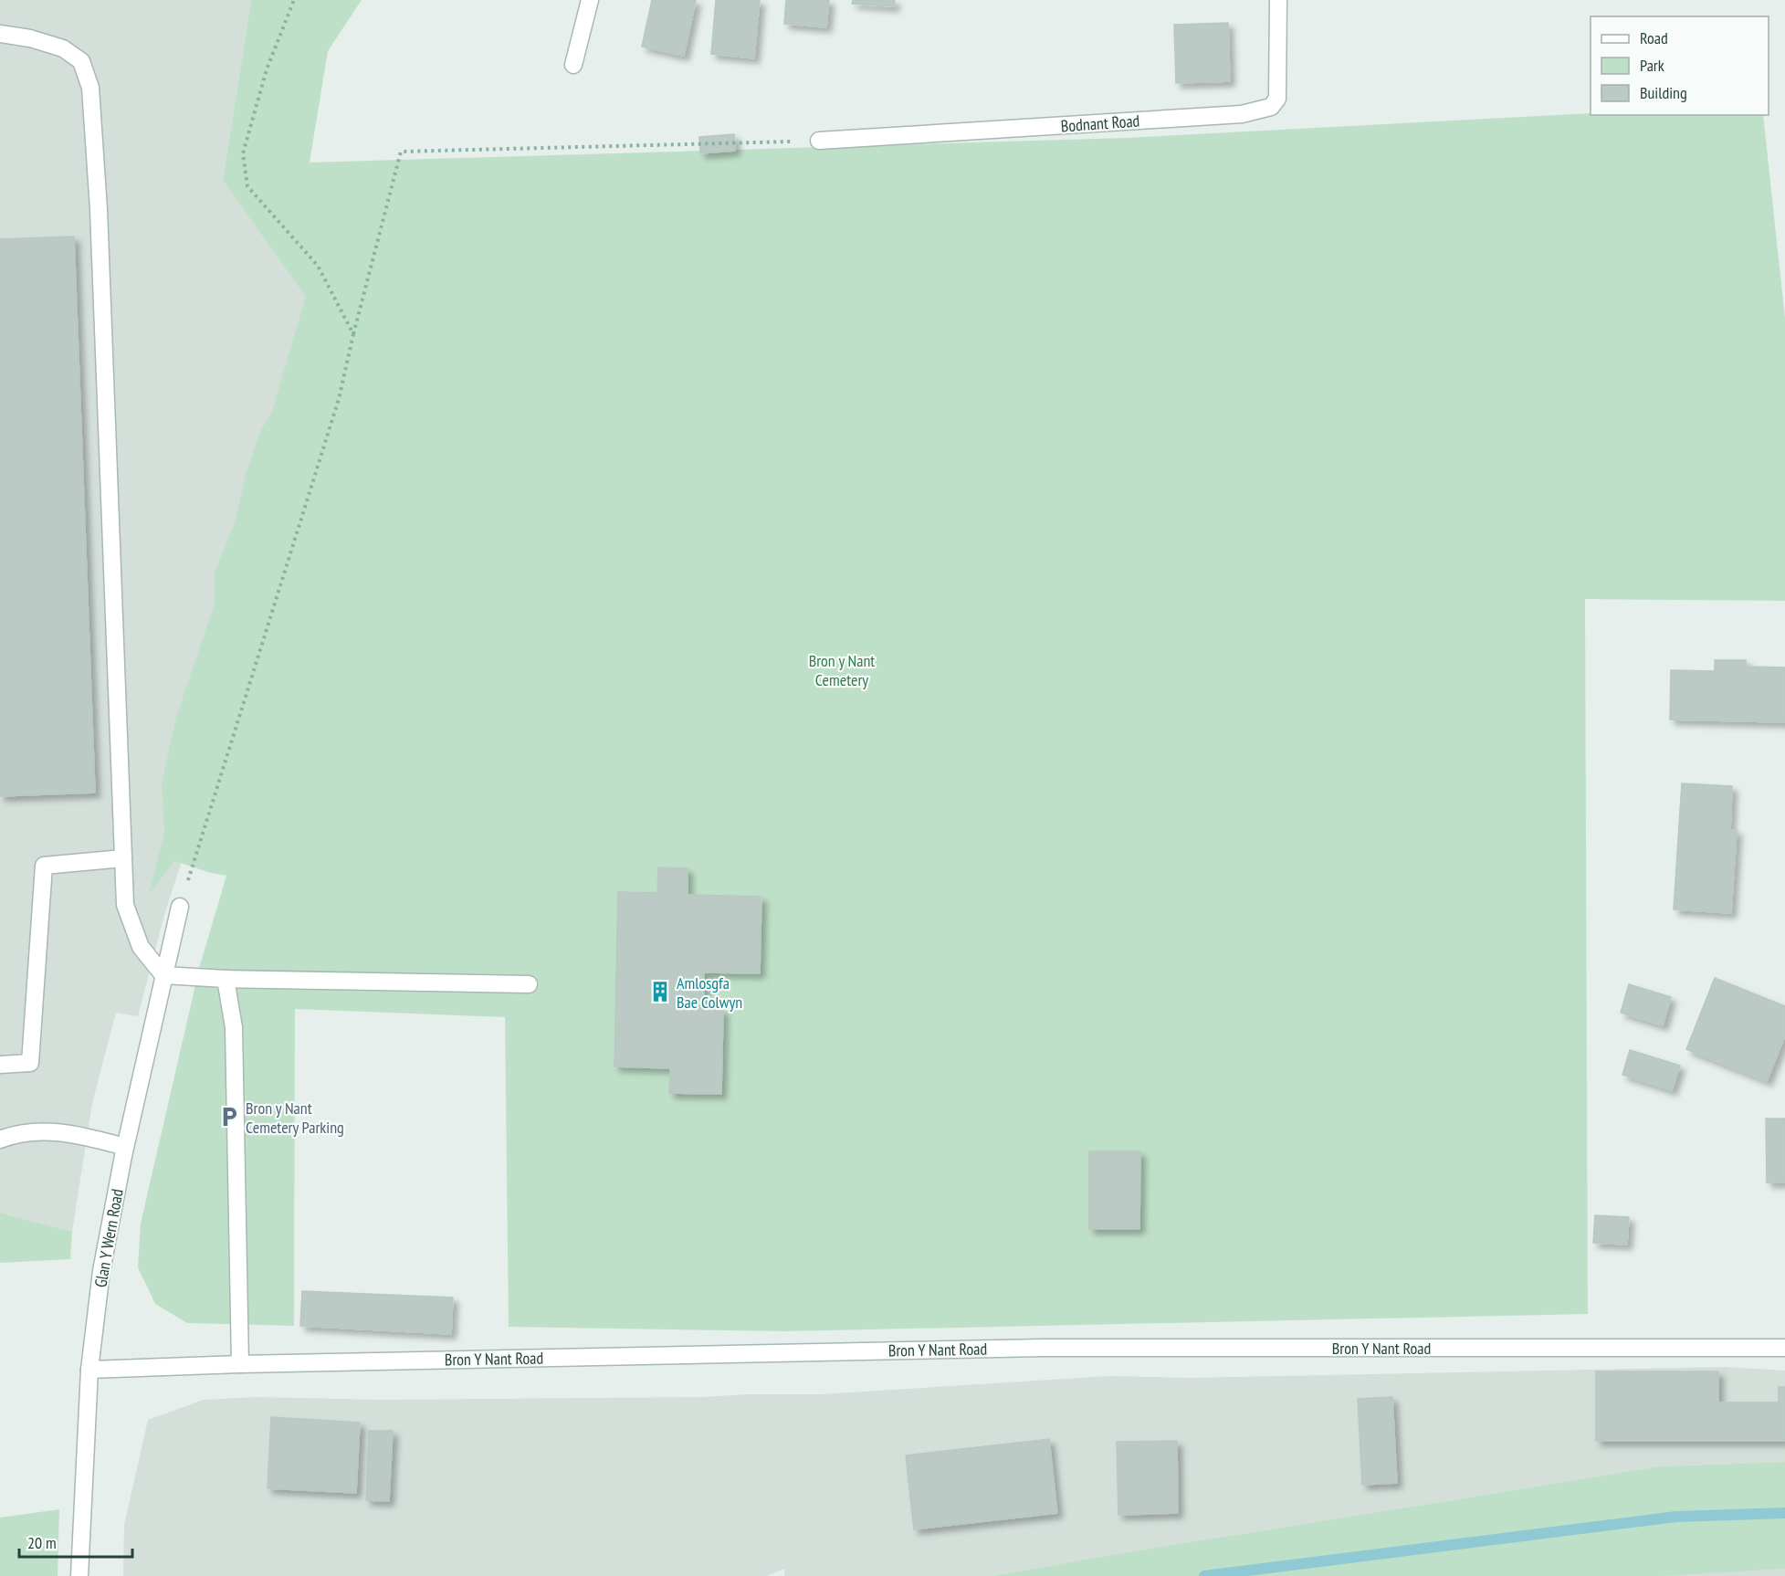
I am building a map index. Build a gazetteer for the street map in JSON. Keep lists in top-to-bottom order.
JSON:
{
  "streets": {
    "street": ["Bodnant Road", "Glan Y Wern Road", "Bron Y Nant Road"]
  },
  "crossings": [
    ["Glan Y Wern Road", "Bron Y Nant Road"]
  ],
  "parks": ["Bron y Nant Cemetery"],
  "places": {
    "building": ["Amlosgfa Bae Colwyn"],
    "parking": ["Bron y Nant Cemetery Parking"]
  },
  "legend": ["Road", "Park", "Building"],
  "scale_bar": "20 m"
}
